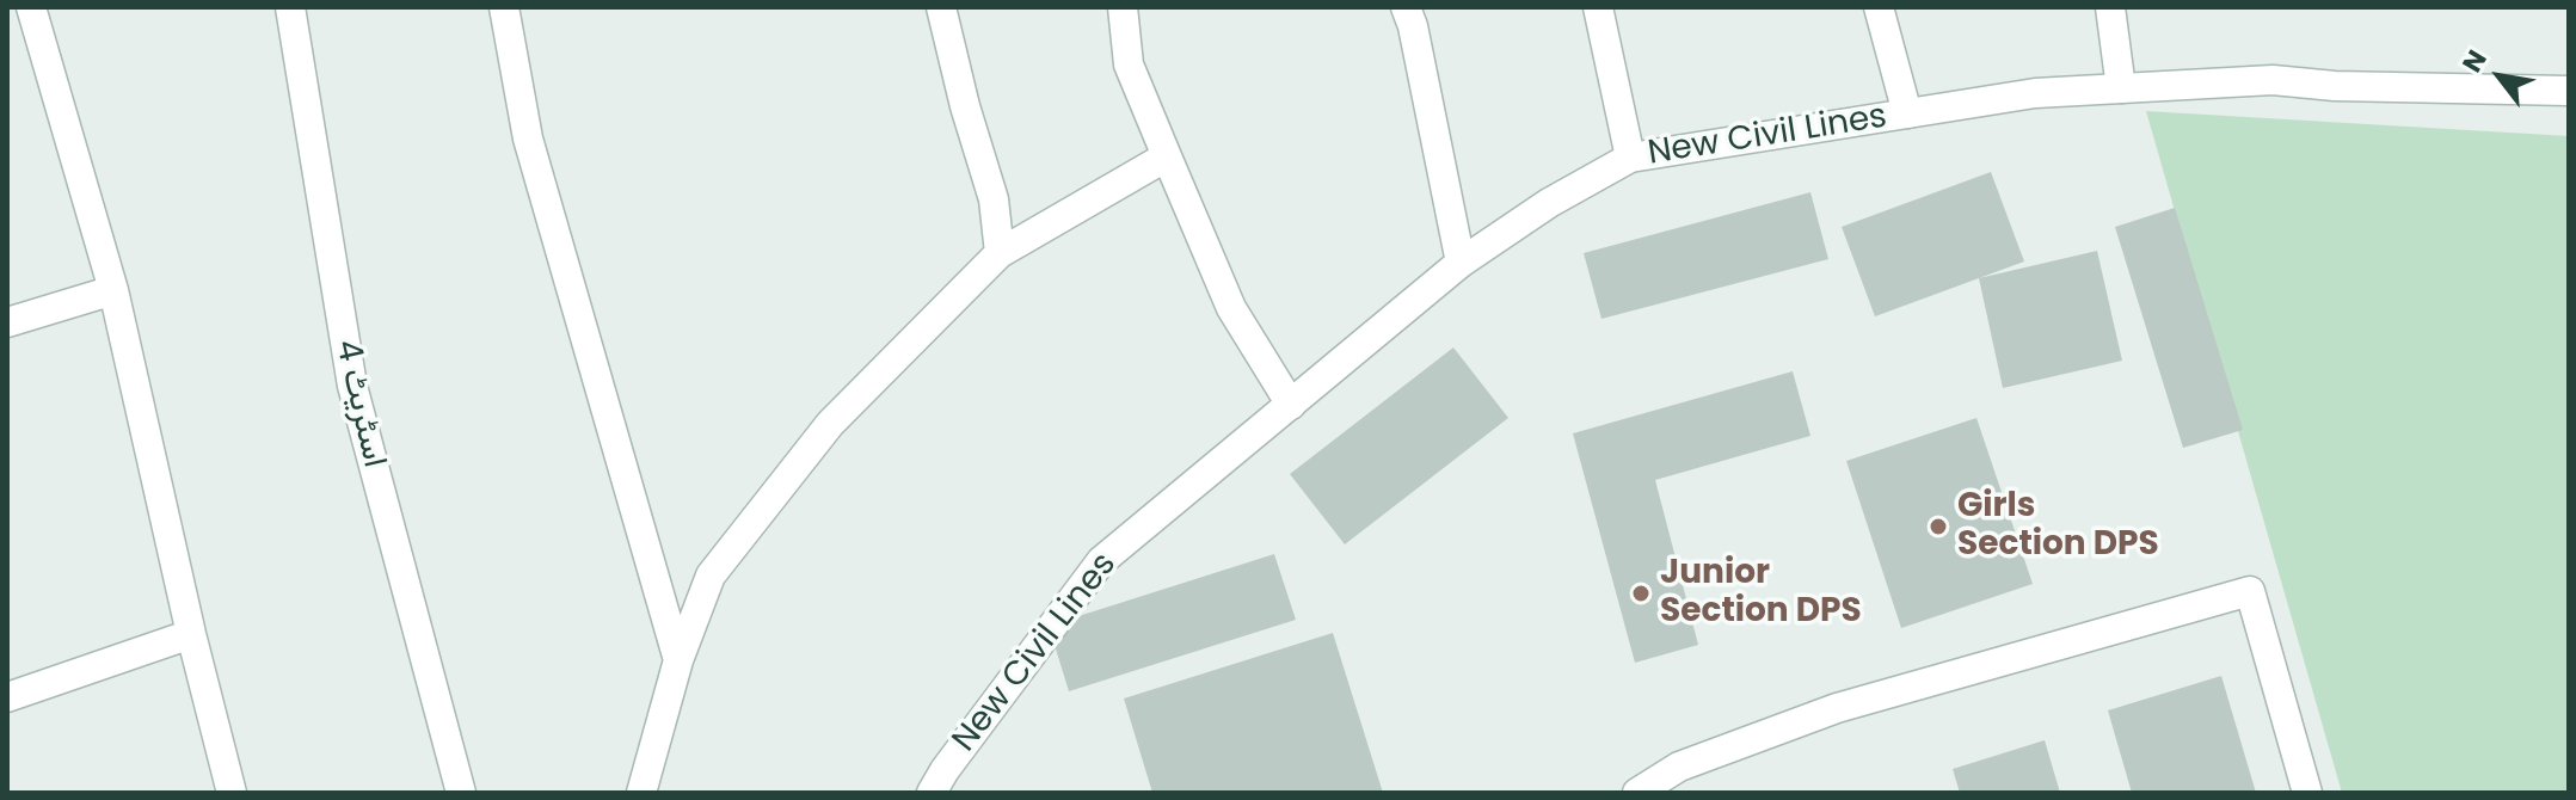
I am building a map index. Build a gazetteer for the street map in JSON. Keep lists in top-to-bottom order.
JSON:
{
  "streets": {
    "street": ["New Civil Lines", "اسٹریٹ 4"]
  },
  "places": ["Girls Section DPS", "Junior Section DPS"],
  "north": "top left"
}
